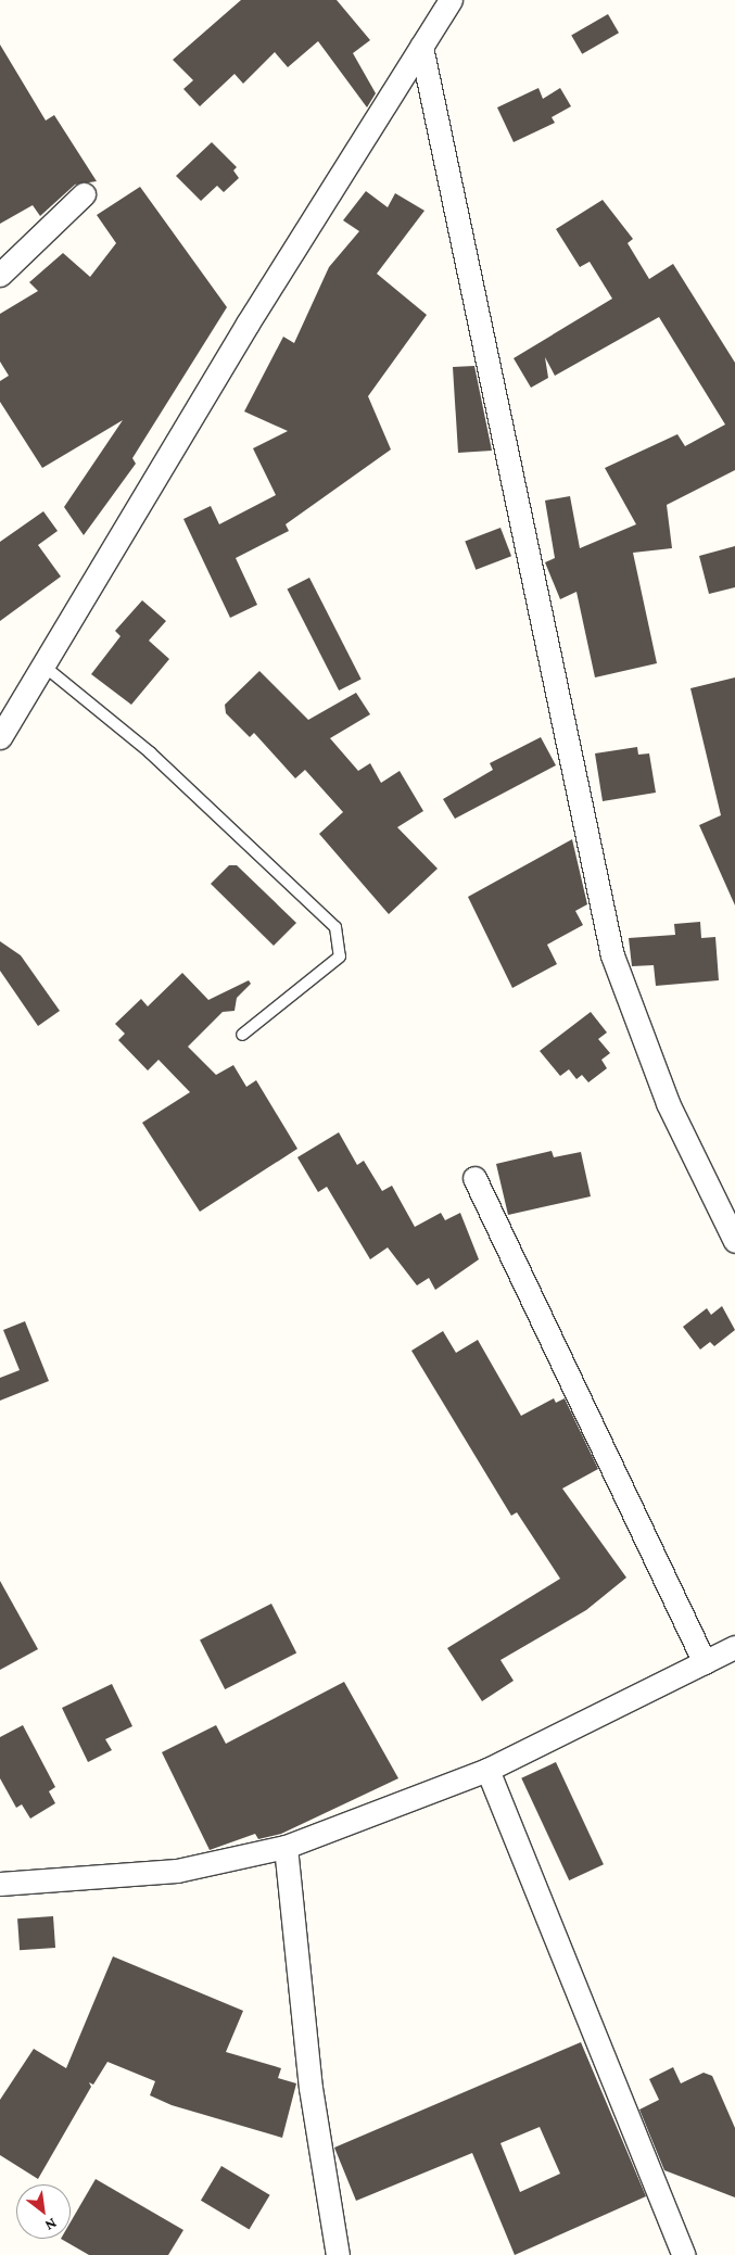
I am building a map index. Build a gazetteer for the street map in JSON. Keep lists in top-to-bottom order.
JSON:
{
  "north": "bottom right"
}
